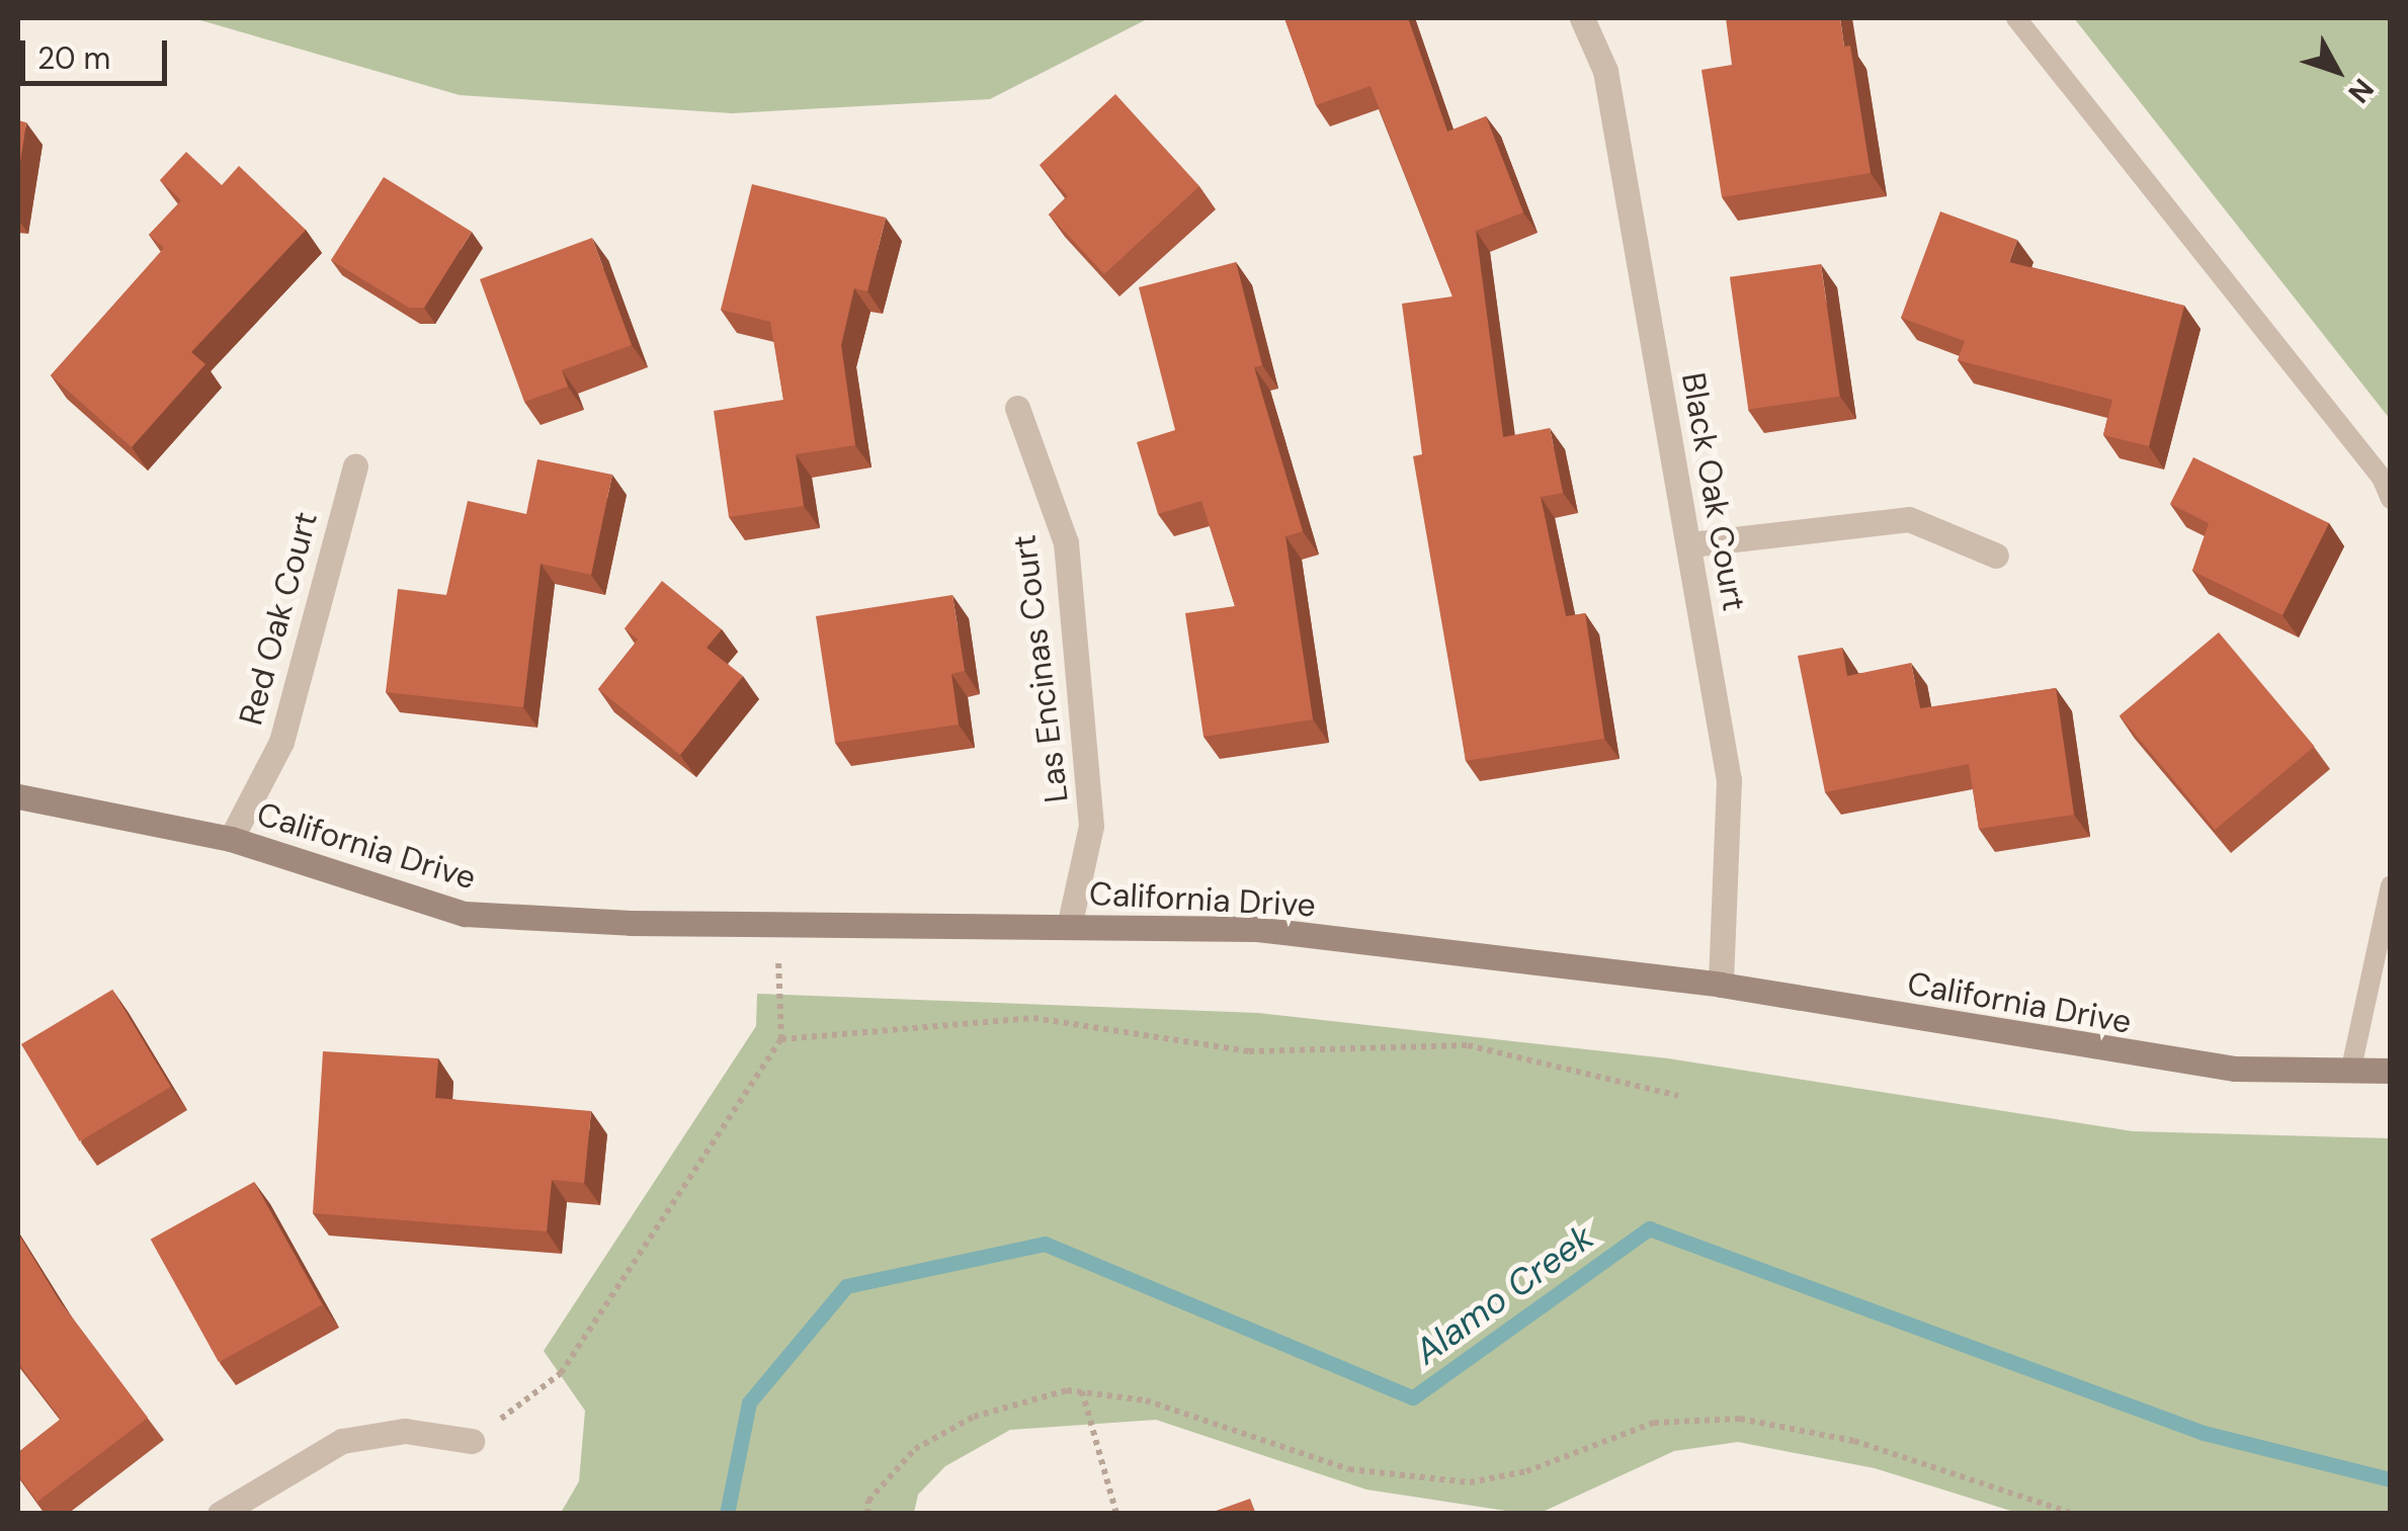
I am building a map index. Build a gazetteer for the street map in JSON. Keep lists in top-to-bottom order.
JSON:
{
  "streets": {
    "street": [
      "Black Oak Court",
      "Red Oak Court",
      "Las Encinas Court",
      "California Drive"
    ]
  },
  "crossings": [
    ["Black Oak Court", "California Drive"],
    ["Red Oak Court", "California Drive"],
    ["Las Encinas Court", "California Drive"]
  ],
  "water": ["Alamo Creek"],
  "scale_bar": "20 m",
  "north": "bottom right"
}
